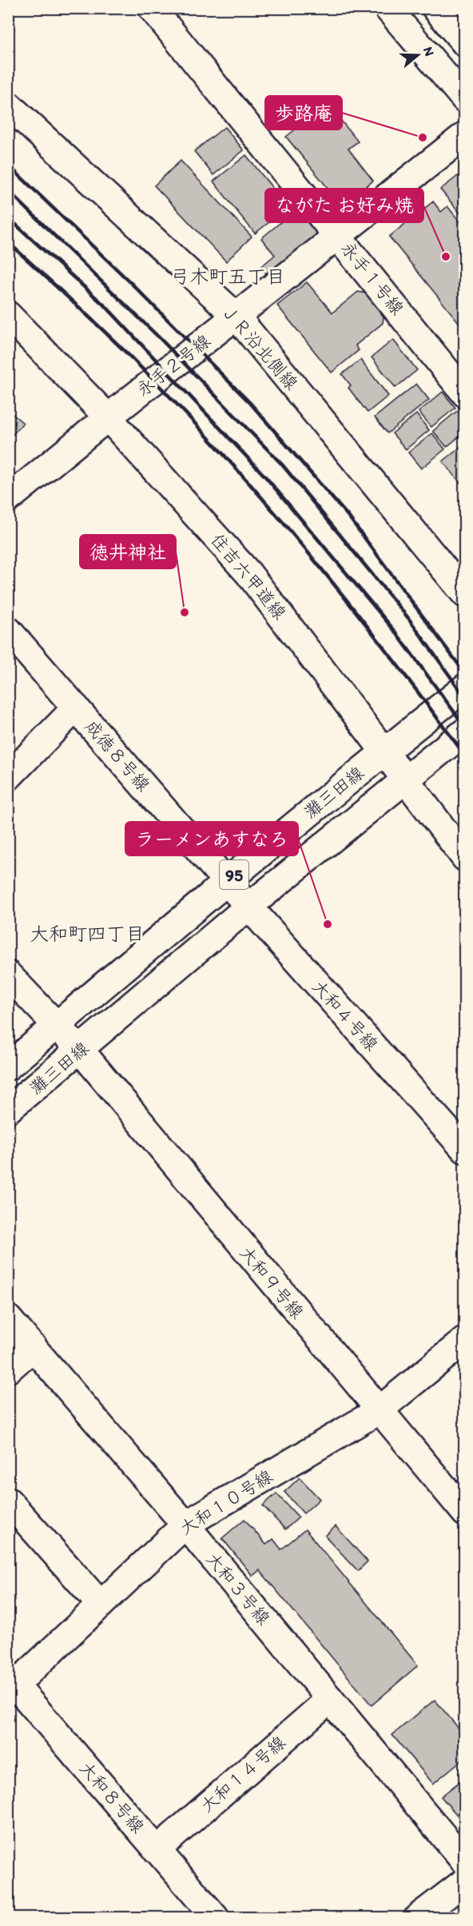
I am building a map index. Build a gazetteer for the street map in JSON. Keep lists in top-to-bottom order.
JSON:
{
  "streets": {
    "street": [
      "永手１号線",
      "ＪＲ沿北側線",
      "永手２号線",
      "住吉六甲道線",
      "成徳８号線",
      "灘三田線",
      "95",
      "大和４号線",
      "大和９号線",
      "大和１０号線",
      "大和３号線",
      "大和１４号線",
      "大和８号線"
    ]
  },
  "crossings": [
    ["永手１号線", "永手２号線"],
    ["ＪＲ沿北側線", "永手２号線"],
    ["永手２号線", "住吉六甲道線"],
    ["住吉六甲道線", "灘三田線"],
    ["成徳８号線", "灘三田線"],
    ["成徳８号線", "大和４号線"],
    ["灘三田線", "大和４号線"],
    ["灘三田線", "大和９号線"],
    ["大和９号線", "大和１０号線"],
    ["大和１０号線", "大和３号線"],
    ["大和１０号線", "大和８号線"],
    ["大和３号線", "大和１４号線"],
    ["大和１４号線", "大和８号線"]
  ],
  "districts": ["弓木町五丁目", "大和町四丁目"],
  "places": [
    "歩路庵",
    "ながた お好み焼",
    "徳井神社",
    "ラーメンあすなろ"
  ],
  "north": "right"
}
